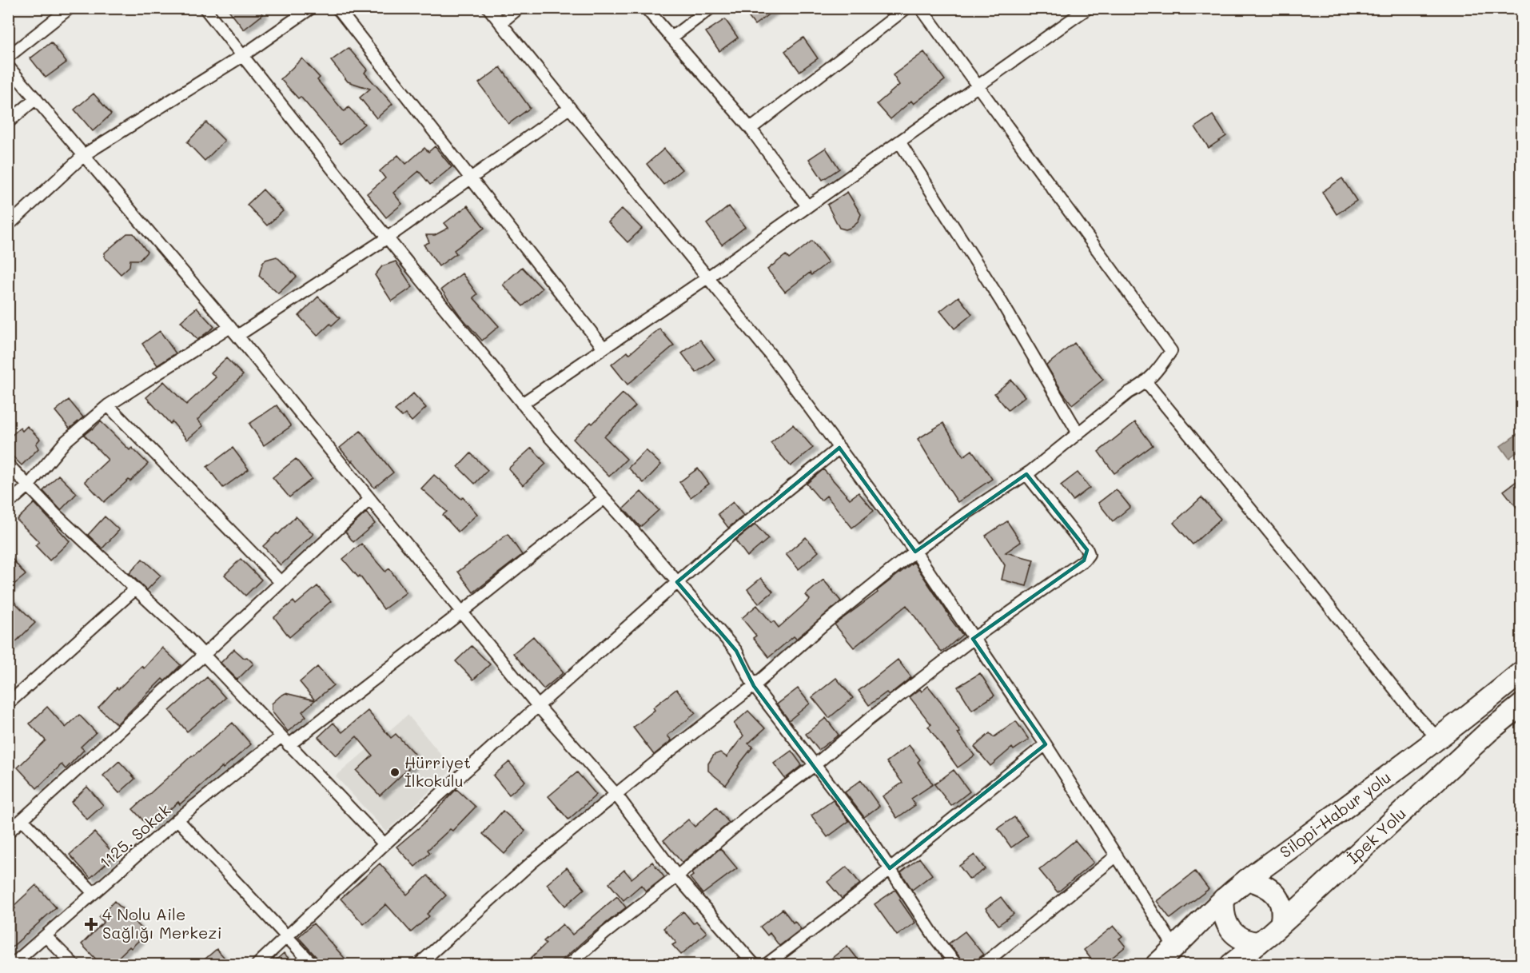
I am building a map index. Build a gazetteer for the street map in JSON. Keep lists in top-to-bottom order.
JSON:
{
  "streets": {
    "highway": ["Silopi-Habur yolu", "İpek Yolu"],
    "street": ["1125. Sokak"]
  },
  "crossings": [
    ["Silopi-Habur yolu", "İpek Yolu"]
  ],
  "places": {
    "other": ["Hürriyet İlkokulu"],
    "health": ["4 Nolu Aile Sağlığı Merkezi"]
  }
}
